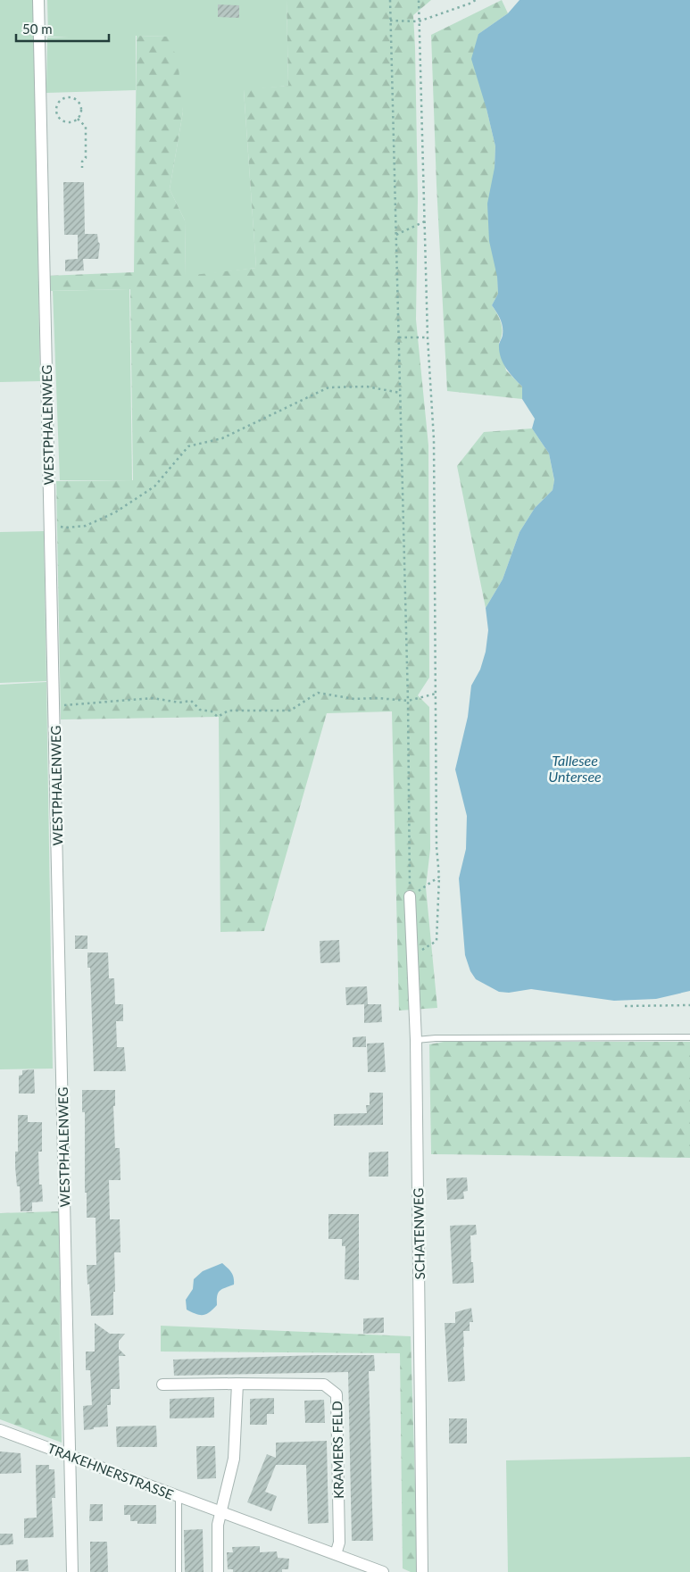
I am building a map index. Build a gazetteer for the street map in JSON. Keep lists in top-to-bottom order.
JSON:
{
  "streets": {
    "street": [
      "WESTPHALENWEG",
      "SCHATENWEG",
      "KRAMERS FELD",
      "TRAKEHNERSTRASSE"
    ]
  },
  "crossings": [
    ["WESTPHALENWEG", "TRAKEHNERSTRASSE"],
    ["KRAMERS FELD", "TRAKEHNERSTRASSE"]
  ],
  "water": ["Tallesee Untersee"],
  "scale_bar": "50 m"
}
